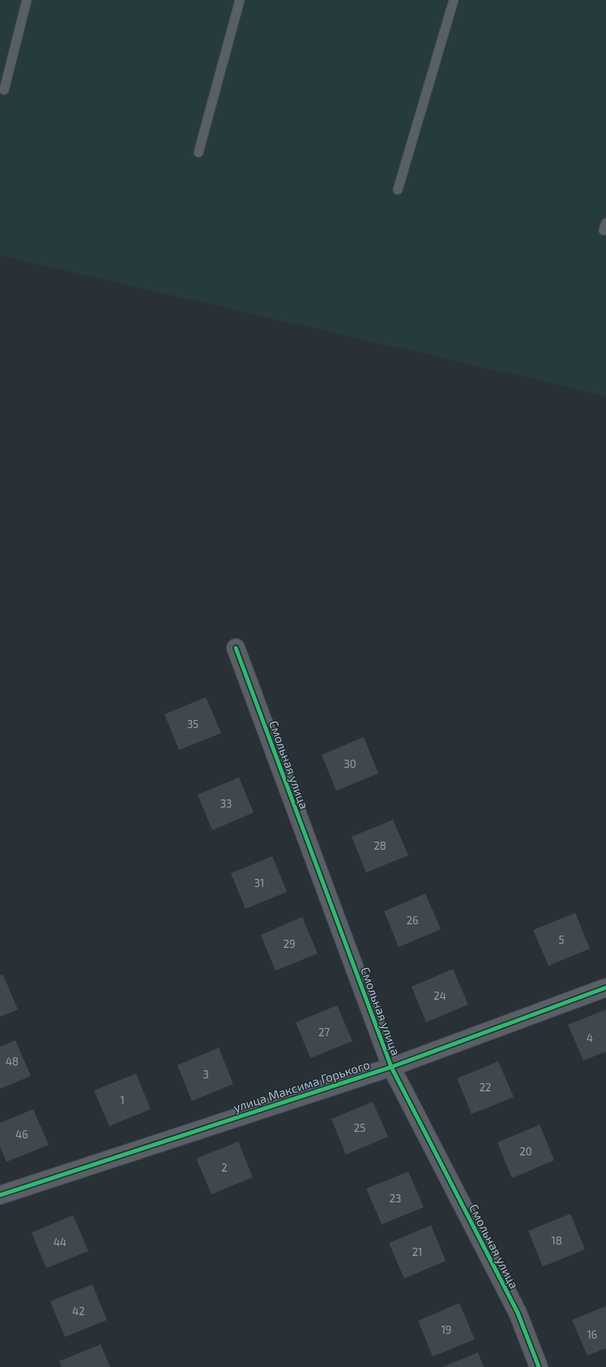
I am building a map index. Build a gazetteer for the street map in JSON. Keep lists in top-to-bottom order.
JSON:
{
  "streets": {
    "street": ["Смольная улица", "улица Максима Горького"]
  },
  "crossings": [
    ["Смольная улица", "улица Максима Горького"]
  ],
  "house_numbers": [
    "35",
    "30",
    "33",
    "28",
    "31",
    "26",
    "5",
    "29",
    "24",
    "27",
    "4",
    "48",
    "3",
    "22",
    "1",
    "25",
    "46",
    "20",
    "2",
    "23",
    "18",
    "44",
    "21",
    "42",
    "19",
    "16"
  ]
}
